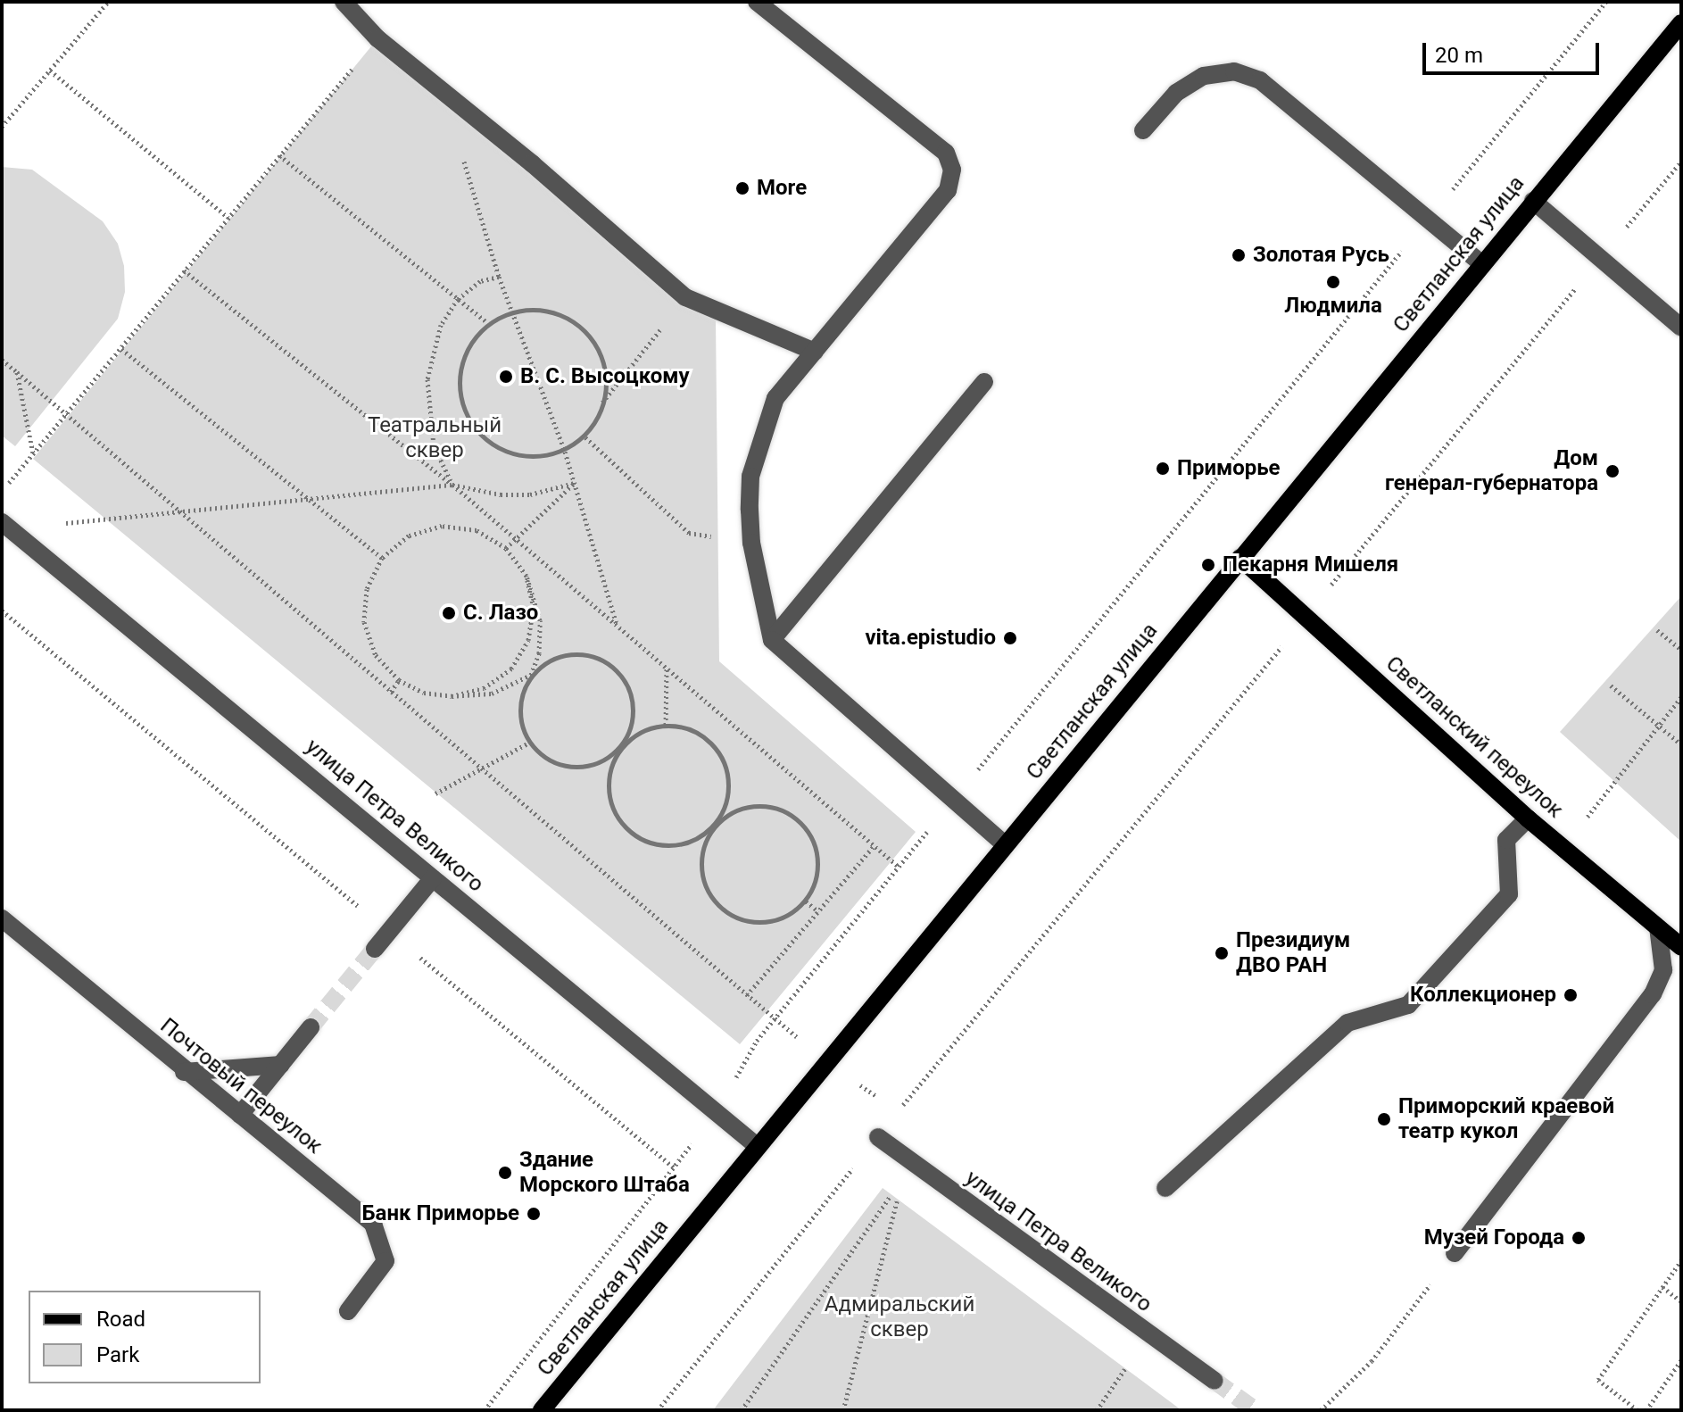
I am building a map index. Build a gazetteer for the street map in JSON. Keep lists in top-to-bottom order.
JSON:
{
  "streets": {
    "main road": ["Светланская улица", "Светланский переулок"],
    "street": ["улица Петра Великого", "Почтовый переулок"]
  },
  "crossings": [
    ["Светланская улица", "Светланский переулок"],
    ["Светланская улица", "улица Петра Великого"]
  ],
  "parks": ["Театральный сквер", "Адмиральский сквер"],
  "places": [
    "More",
    "Золотая Русь",
    "Людмила",
    "В. С. Высоцкому",
    "Приморье",
    "Дом генерал-губернатора",
    "Пекарня Мишеля",
    "С. Лазо",
    "vita.epistudio",
    "Президиум ДВО РАН",
    "Коллекционер",
    "Приморский краевой театр кукол",
    "Здание Морского Штаба",
    "Банк Приморье",
    "Музей Города"
  ],
  "legend": ["Road", "Park"],
  "scale_bar": "20 m"
}
